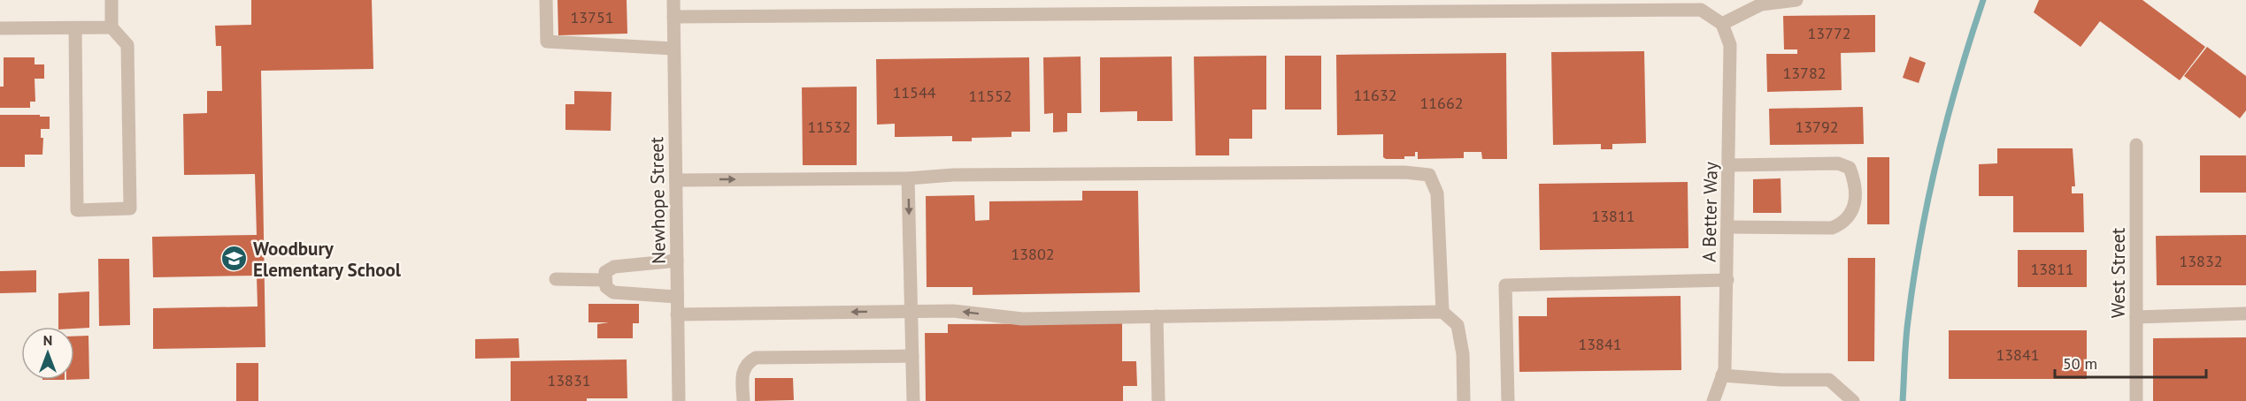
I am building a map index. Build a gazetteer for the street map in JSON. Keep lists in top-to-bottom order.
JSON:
{
  "streets": {
    "street": ["Newhope Street", "A Better Way", "West Street"]
  },
  "places": {
    "school or university": ["Woodbury Elementary School"]
  },
  "house_numbers": [
    "13751",
    "13772",
    "13782",
    "11544",
    "11632",
    "11552",
    "11662",
    "11532",
    "13792",
    "13811",
    "13802",
    "13832",
    "13811",
    "13841",
    "13841",
    "13831"
  ],
  "scale_bar": "50 m",
  "north": "top"
}
